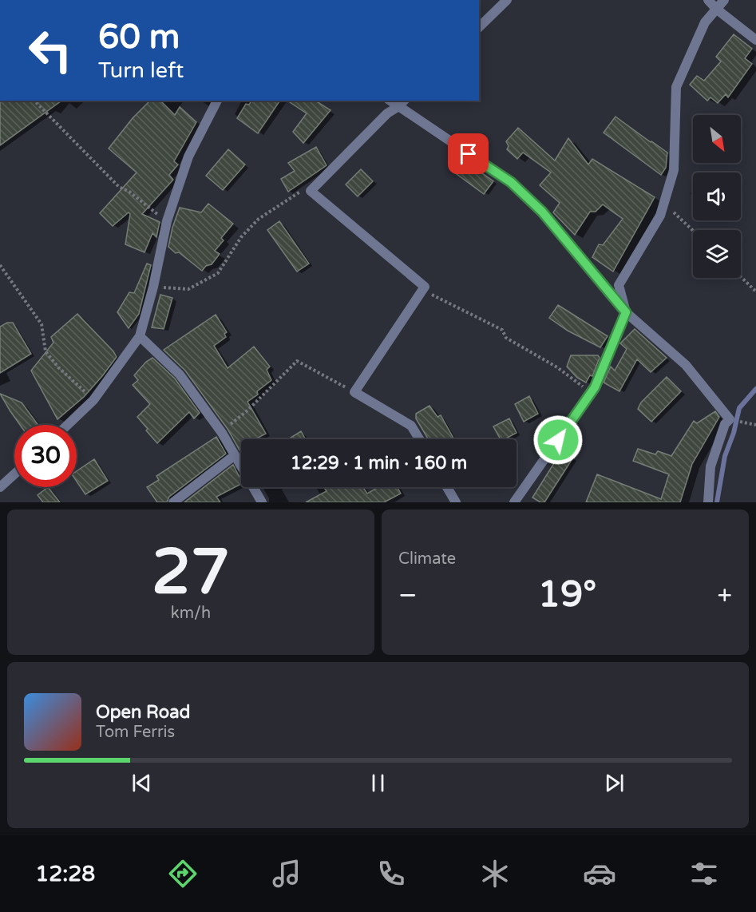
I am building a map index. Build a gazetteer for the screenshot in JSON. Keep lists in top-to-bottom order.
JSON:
{
  "north": "bottom right",
  "page": {
    "turn": ["60 m", "Turn left"],
    "limit": "30",
    "trip": "12:29 · 1 min · 160 m",
    "tile": [
      ["27", "km/h"],
      "Climate"
    ],
    "heat": ["−", "19°", "+"],
    "song": ["Open Road", "Tom Ferris"],
    "tabs": "12:28"
  }
}
